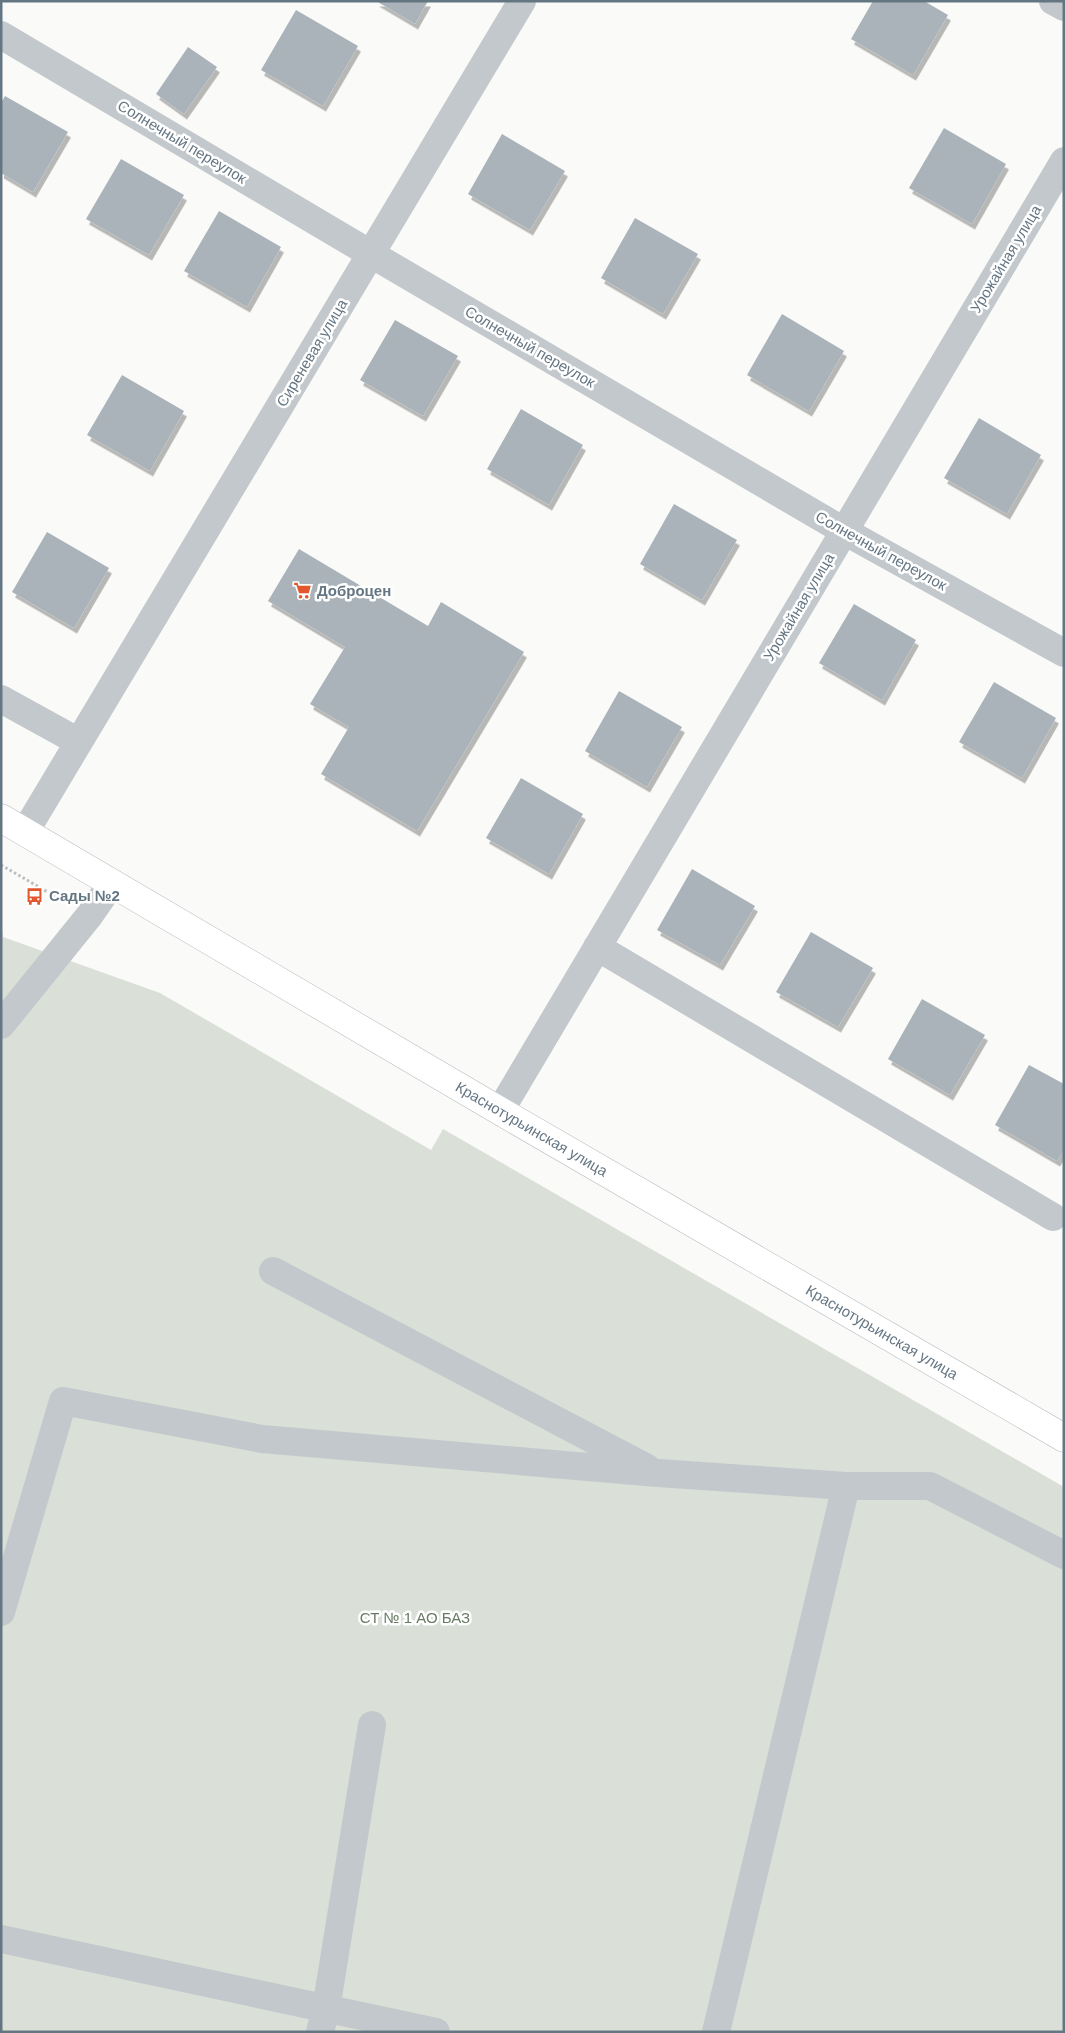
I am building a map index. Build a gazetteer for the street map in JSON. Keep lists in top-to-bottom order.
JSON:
{
  "streets": {
    "main road": ["Краснотурьинская улица"],
    "street": ["Солнечный переулок", "Урожайная улица", "Сиреневая улица"]
  },
  "crossings": [
    ["Солнечный переулок", "Урожайная улица"],
    ["Солнечный переулок", "Сиреневая улица"],
    ["Урожайная улица", "Краснотурьинская улица"],
    ["Сиреневая улица", "Краснотурьинская улица"]
  ],
  "parks": ["СТ № 1 АО БАЗ"],
  "places": {
    "supermarket": ["Доброцен"],
    "bus stop": ["Сады №2"]
  }
}
